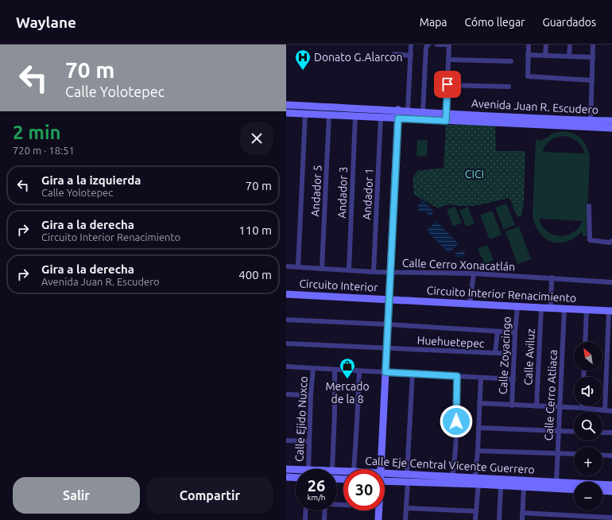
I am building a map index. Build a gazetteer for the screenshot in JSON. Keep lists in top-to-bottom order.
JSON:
{
  "streets": {
    "main road": [
      "Avenida Juan R. Escudero",
      "Circuito Interior",
      "Circuito Interior Renacimiento",
      "Calle Eje Central Vicente Guerrero"
    ],
    "street": [
      "Andador 5",
      "Andador 3",
      "Andador 1",
      "Calle Cerro Xonacatlán",
      "Huehuetepec",
      "Calle Zoyacingo",
      "Calle Aviluz",
      "Calle Cerro Atliaca",
      "Calle Ejido Nuxco"
    ]
  },
  "crossings": [
    ["Avenida Juan R. Escudero", "Andador 5"],
    ["Avenida Juan R. Escudero", "Andador 3"],
    ["Avenida Juan R. Escudero", "Andador 1"],
    ["Andador 5", "Calle Cerro Xonacatlán"],
    ["Andador 3", "Calle Cerro Xonacatlán"],
    ["Andador 1", "Calle Cerro Xonacatlán"],
    ["Circuito Interior", "Circuito Interior Renacimiento"],
    ["Circuito Interior Renacimiento", "Calle Zoyacingo"],
    ["Circuito Interior Renacimiento", "Calle Aviluz"],
    ["Circuito Interior Renacimiento", "Calle Cerro Atliaca"],
    ["Huehuetepec", "Calle Zoyacingo"],
    ["Calle Cerro Atliaca", "Calle Eje Central Vicente Guerrero"]
  ],
  "parks": ["CICI"],
  "places": {
    "hospital": ["Donato G.Alarcon"],
    "shop": ["Mercado de la 8"]
  },
  "north": "top left",
  "page": {
    "header": "Waylane",
    "nav": ["Mapa", "Cómo llegar", "Guardados"],
    "turn": ["70 m", "Calle Yolotepec"],
    "heading": ["2 min", "720 m · 18:51"],
    "list": [
      {
        "name": "Gira a la izquierda",
        "note": "Calle Yolotepec",
        "value": "70 m"
      },
      {
        "name": "Gira a la derecha",
        "note": "Circuito Interior Renacimiento",
        "value": "110 m"
      },
      {
        "name": "Gira a la derecha",
        "note": "Avenida Juan R. Escudero",
        "value": "400 m"
      }
    ],
    "map_buttons": ["+", "−"],
    "speed": "26 km/h",
    "limit": "30",
    "buttons": ["Salir", "Compartir"]
  }
}
